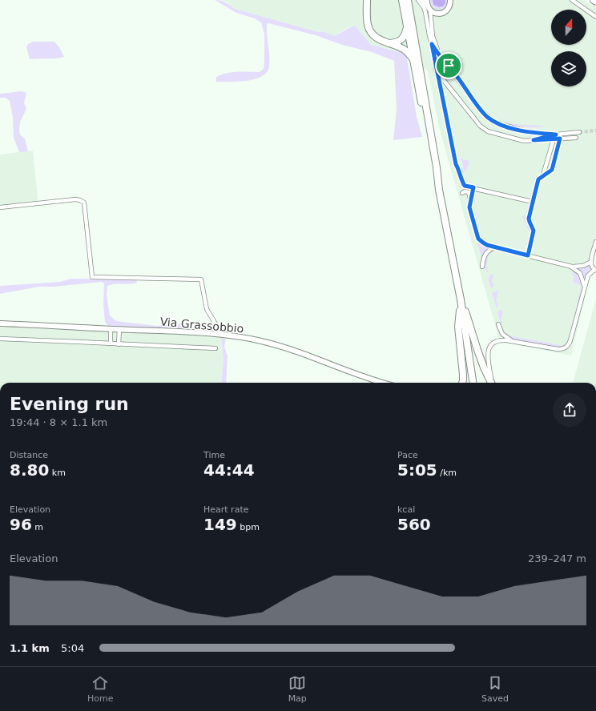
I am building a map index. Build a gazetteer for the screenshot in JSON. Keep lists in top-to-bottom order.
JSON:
{
  "streets": {
    "street": ["Via Grassobbio"]
  },
  "north": "top",
  "page": {
    "heading": ["Evening run", "19:44 · 8 × 1.1 km"],
    "stats": [
      ["Distance", "8.80 km"],
      ["Time", "44:44"],
      ["Pace", "5:05 /km"],
      ["Elevation", "96 m"],
      ["Heart rate", "149 bpm"],
      ["kcal", "560"]
    ],
    "chart": ["Elevation", "239–247 m"],
    "list": [
      {
        "name": "1.1 km",
        "note": "5:04"
      }
    ],
    "tabs": ["Home", "Map", "Saved"]
  }
}
